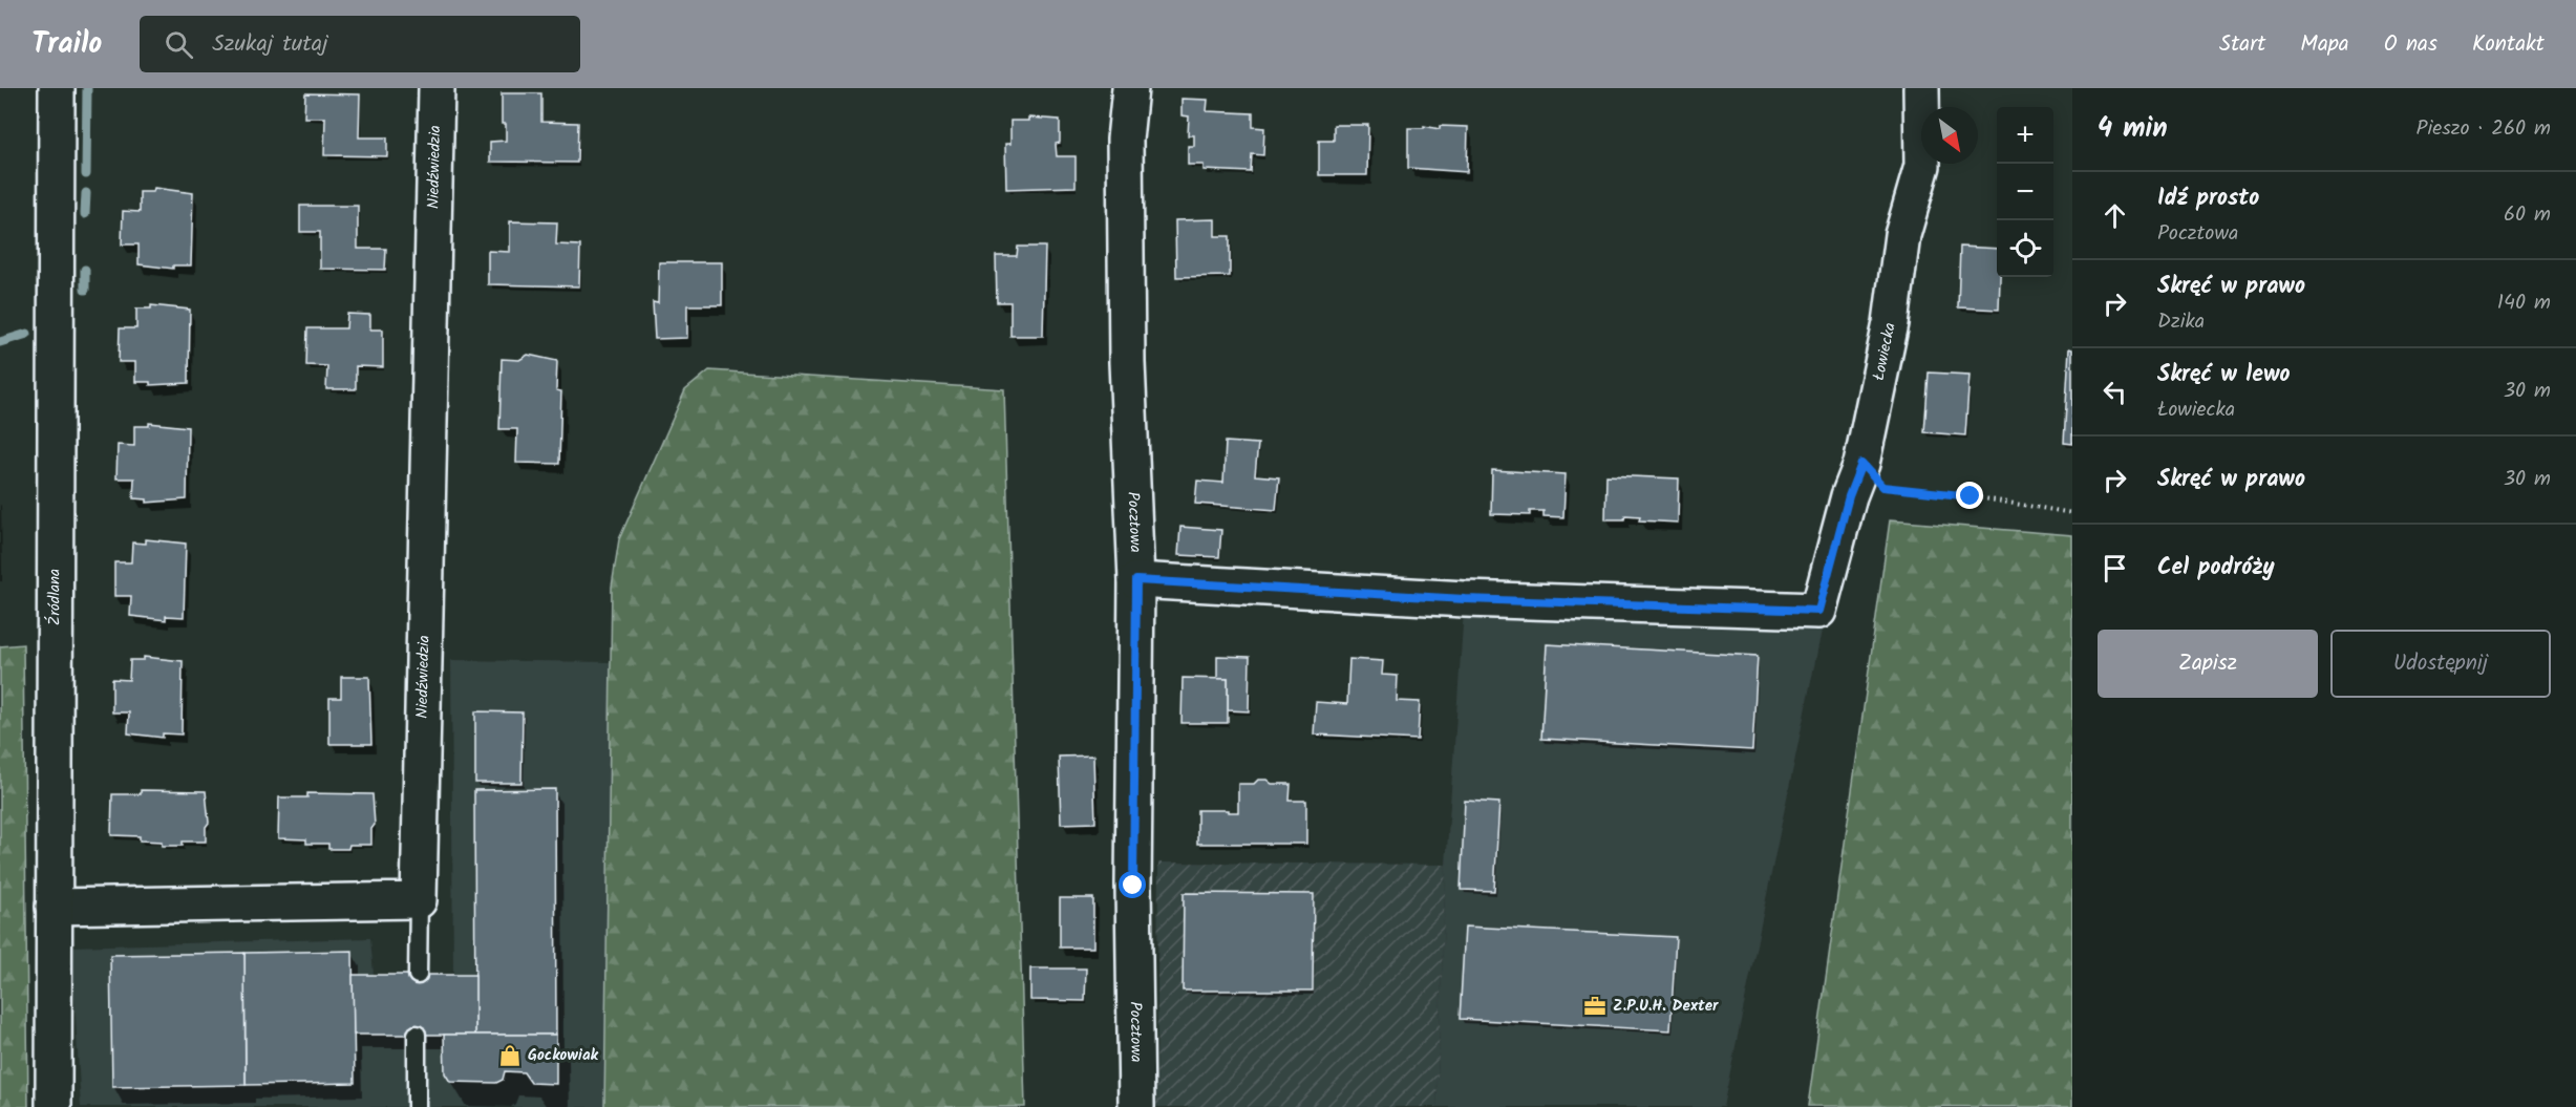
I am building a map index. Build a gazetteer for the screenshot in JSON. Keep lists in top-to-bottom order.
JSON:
{
  "streets": {
    "street": [
      "Niedźwiedzia",
      "Łowiecka",
      "Pocztowa",
      "Źródlana"
    ]
  },
  "crossings": [
    ["Łowiecka", "Pocztowa"]
  ],
  "places": {
    "office": ["Z.P.U.H. Dexter"],
    "shop": ["Gockowiak"]
  },
  "north": "bottom right",
  "page": {
    "header": "Trailo",
    "search": "Szukaj tutaj",
    "nav": [
      "Start",
      "Mapa",
      "O nas",
      "Kontakt"
    ],
    "heading": ["4 min", "Pieszo · 260 m"],
    "map_buttons": ["+", "−"],
    "list": [
      ["Idź prosto", "Pocztowa", "60 m"],
      ["Skręć w prawo", "Dzika", "140 m"],
      ["Skręć w lewo", "Łowiecka", "30 m"],
      ["Skręć w prawo", "30 m"],
      "Cel podróży"
    ],
    "buttons": ["Zapisz", "Udostępnij"]
  }
}
